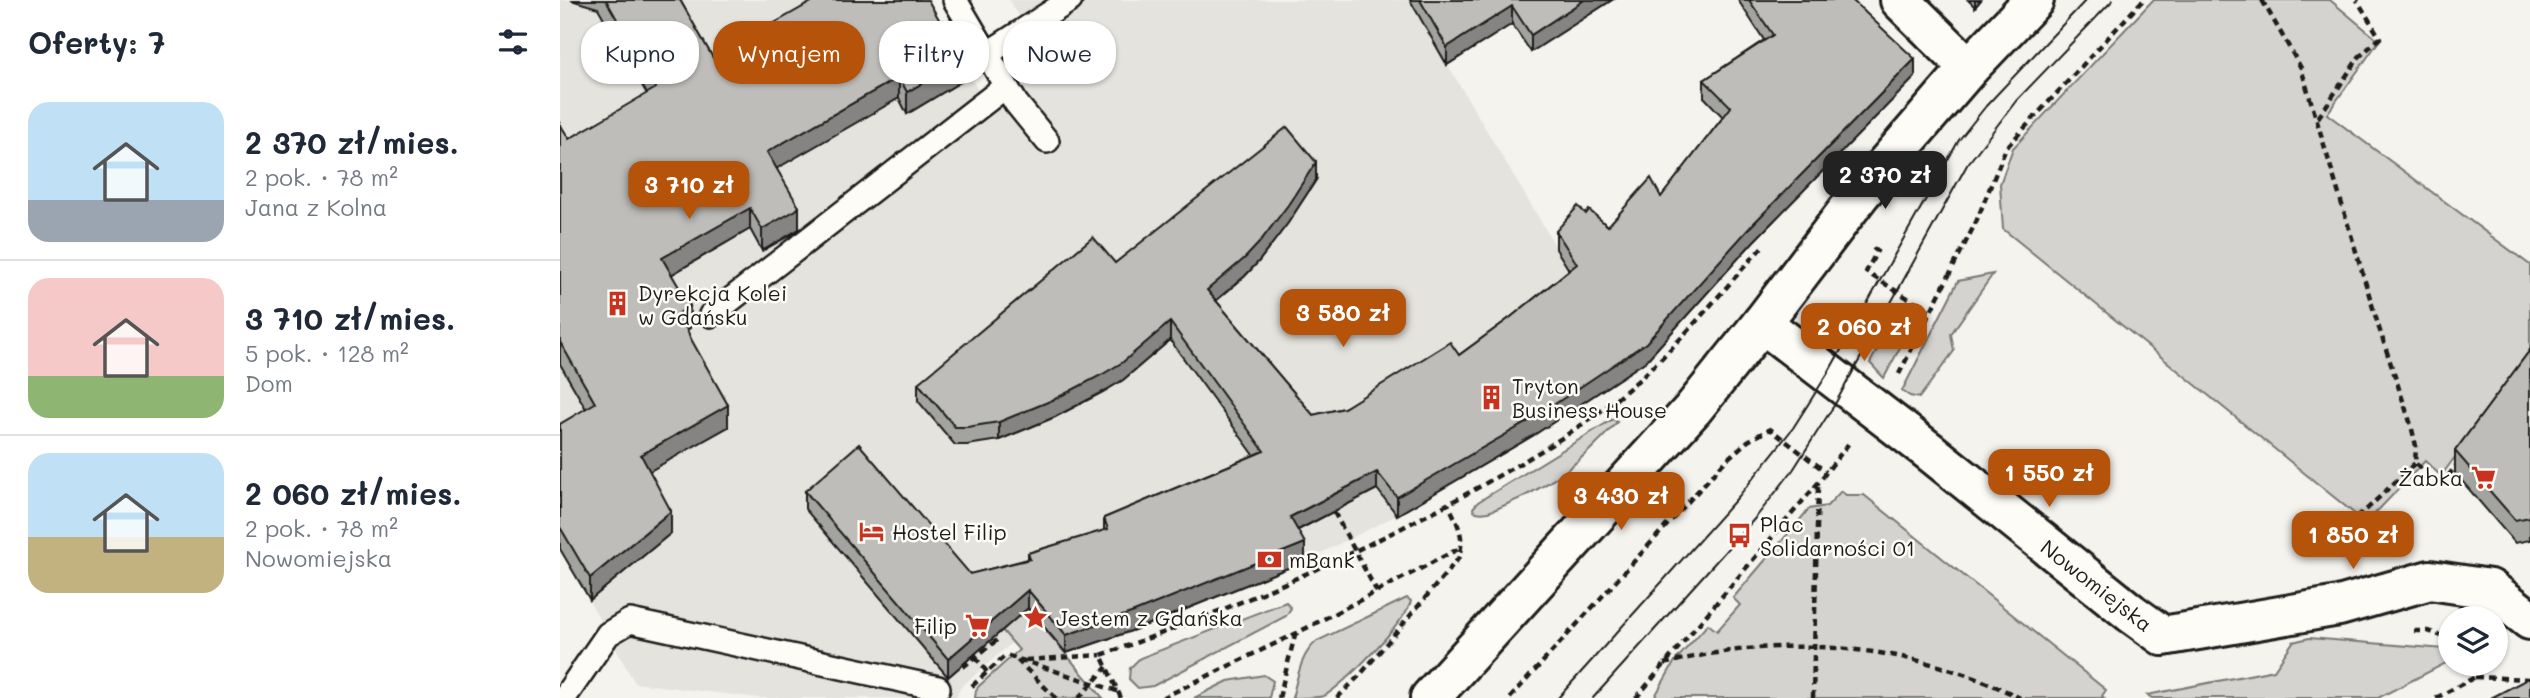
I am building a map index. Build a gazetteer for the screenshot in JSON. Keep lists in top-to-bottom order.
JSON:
{
  "streets": {
    "street": ["Nowomiejska"]
  },
  "places": {
    "building": ["Dyrekcja Kolei w Gdańsku", "Tryton Business House"],
    "supermarket": ["Żabka", "Filip"],
    "hotel": ["Hostel Filip"],
    "bus stop": ["Plac Solidarności 01"],
    "bank": ["mBank"],
    "place": ["Jestem z Gdańska"]
  },
  "page": {
    "heading": "Oferty: 7",
    "chip": [
      "Kupno",
      "Wynajem",
      "Filtry",
      "Nowe"
    ],
    "list": [
      {
        "name": "2 370 zł/mies.",
        "note": "2 pok. · 78 m² · Jana z Kolna"
      },
      {
        "name": "3 710 zł/mies.",
        "note": "5 pok. · 128 m² · Dom"
      },
      {
        "name": "2 060 zł/mies.",
        "note": "2 pok. · 78 m² · Nowomiejska"
      }
    ],
    "price": [
      "2 370 zł",
      "3 710 zł",
      "3 580 zł",
      "2 060 zł",
      "1 550 zł",
      "3 430 zł",
      "1 850 zł"
    ]
  }
}
